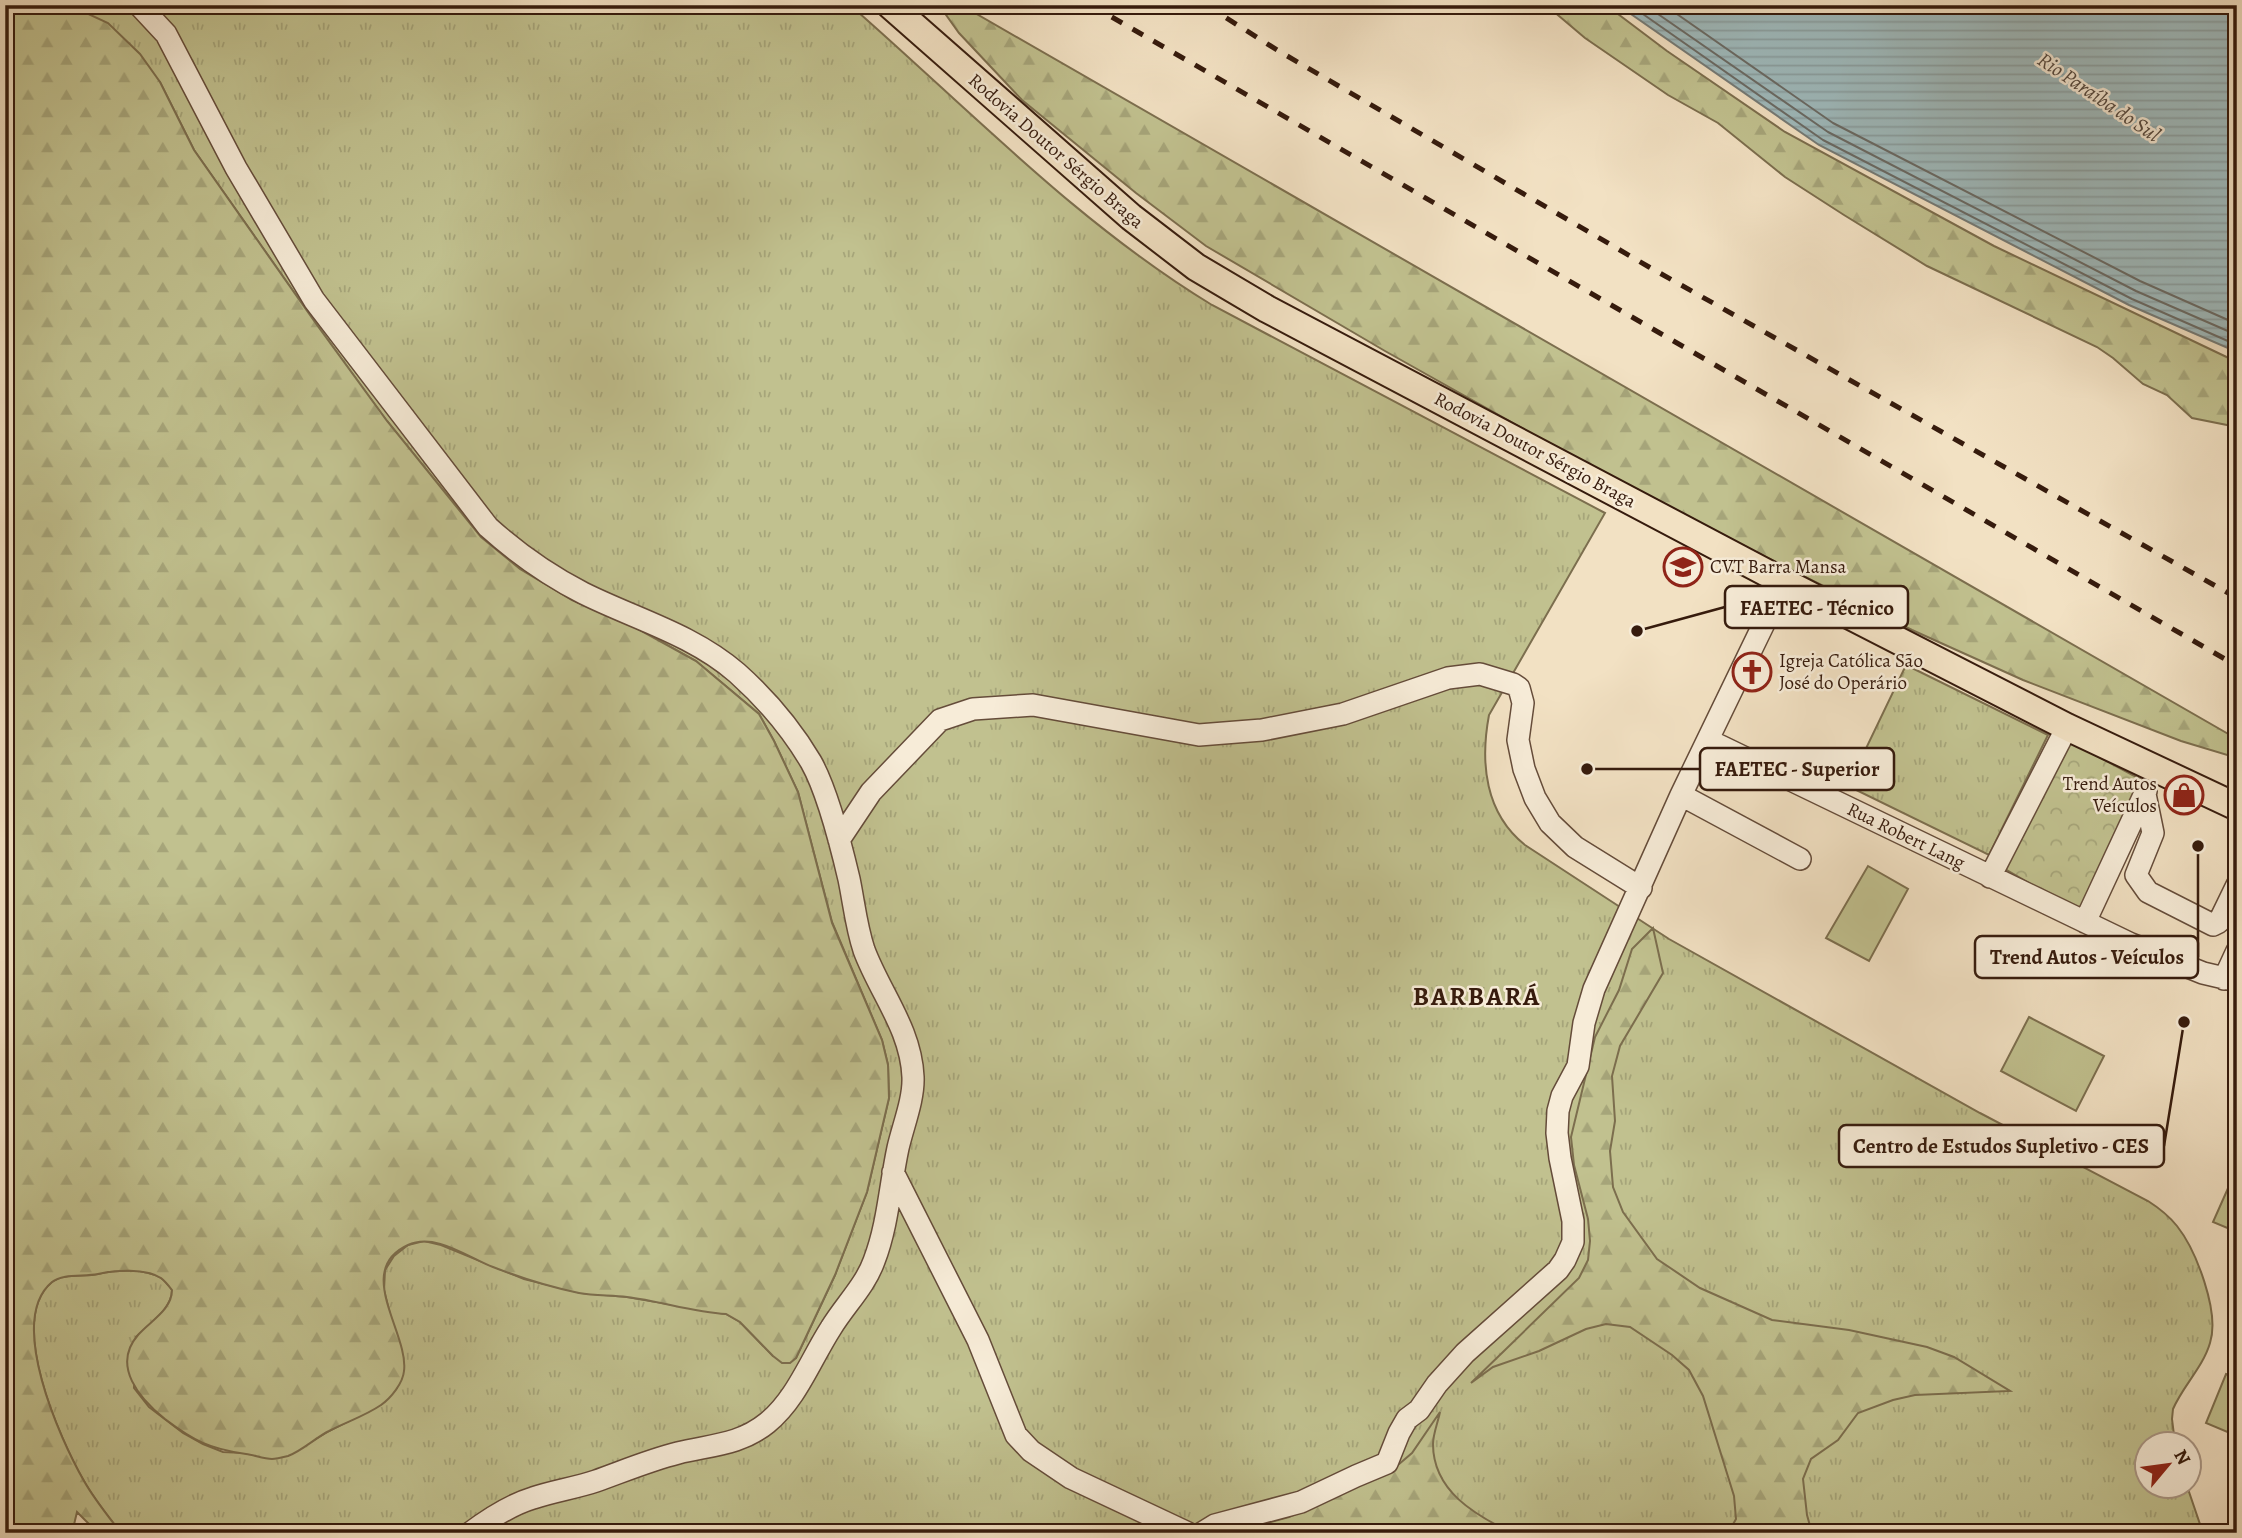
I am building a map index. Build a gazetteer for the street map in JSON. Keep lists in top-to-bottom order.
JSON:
{
  "streets": {
    "main road": ["Rodovia Doutor Sérgio Braga"],
    "street": ["Rua Robert Lang"]
  },
  "districts": ["BARBARÁ"],
  "water": ["Rio Paraíba do Sul"],
  "places": {
    "school or university": ["CVT Barra Mansa"],
    "other": [
      "FAETEC - Técnico",
      "FAETEC - Superior",
      "Trend Autos - Veículos",
      "Centro de Estudos Supletivo - CES"
    ],
    "church": ["Igreja Católica São José do Operário"],
    "shop": ["Trend Autos Veículos"]
  },
  "north": "top right"
}
